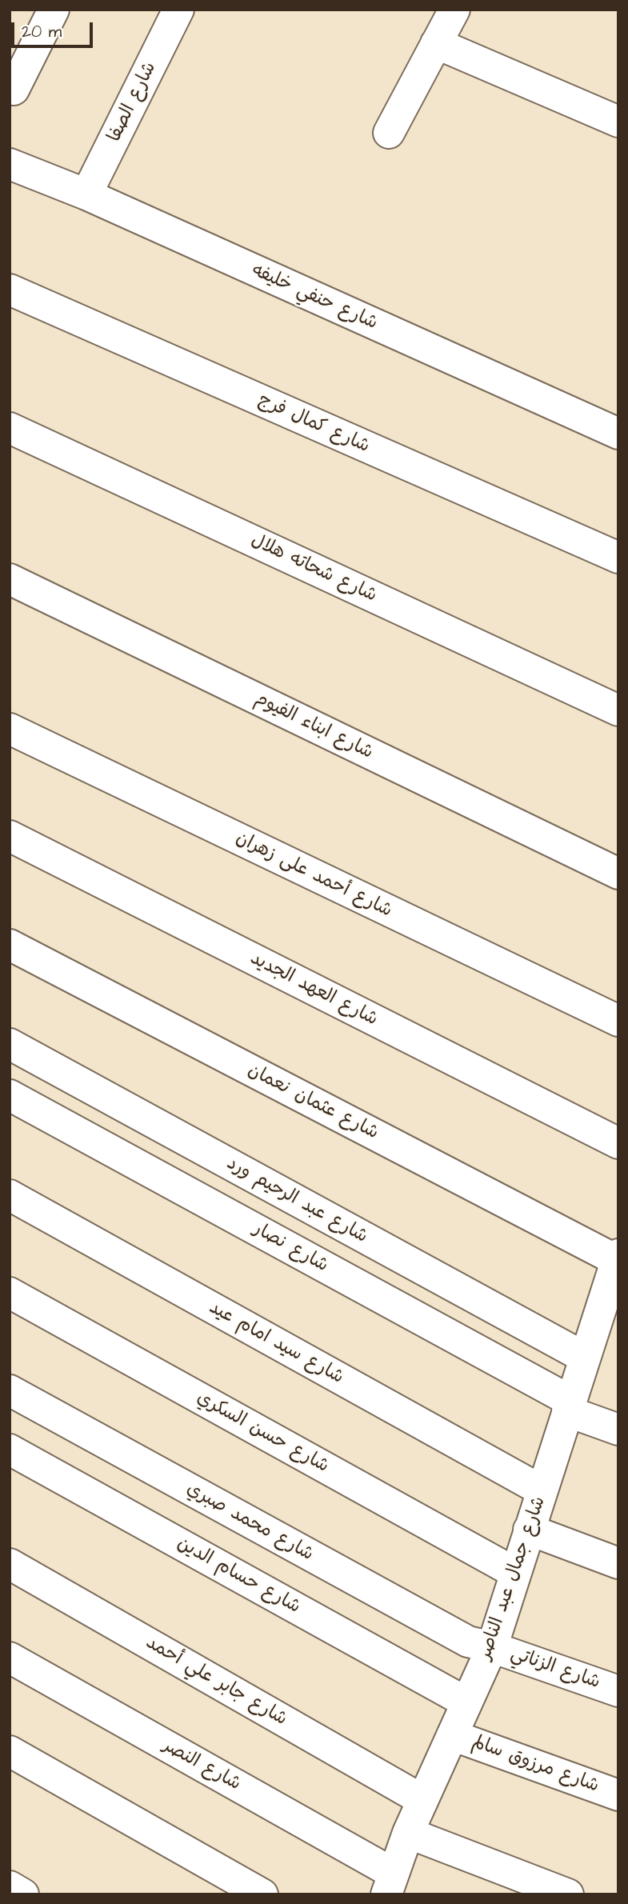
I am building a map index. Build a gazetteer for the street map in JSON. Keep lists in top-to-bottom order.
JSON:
{
  "streets": {
    "street": [
      "شارع الصفا",
      "شارع حنفي خليفه",
      "شارع كمال فرج",
      "شارع شحاته هلال",
      "شارع ابناء الفيوم",
      "شارع أحمد على زهران",
      "شارع العهد الجديد",
      "شارع عثمان نعمان",
      "شارع عبد الرحيم ورد",
      "شارع نصار",
      "شارع سيد امام عيد",
      "شارع حسن السكري",
      "شارع محمد صبري",
      "شارع حسام الدين",
      "شارع جمال عبد الناصر",
      "شارع الزناتي",
      "شارع جابر علي أحمد",
      "شارع مرزوق سالم",
      "شارع النصر"
    ]
  },
  "crossings": [
    ["شارع الصفا", "شارع حنفي خليفه"],
    ["شارع عثمان نعمان", "شارع جمال عبد الناصر"],
    ["شارع عبد الرحيم ورد", "شارع جمال عبد الناصر"],
    ["شارع نصار", "شارع جمال عبد الناصر"],
    ["شارع سيد امام عيد", "شارع جمال عبد الناصر"],
    ["شارع حسن السكري", "شارع جمال عبد الناصر"],
    ["شارع محمد صبري", "شارع جمال عبد الناصر"],
    ["شارع محمد صبري", "شارع الزناتي"],
    ["شارع حسام الدين", "شارع جمال عبد الناصر"],
    ["شارع جمال عبد الناصر", "شارع الزناتي"],
    ["شارع جمال عبد الناصر", "شارع جابر علي أحمد"],
    ["شارع جمال عبد الناصر", "شارع مرزوق سالم"],
    ["شارع جمال عبد الناصر", "شارع النصر"]
  ],
  "scale_bar": "20 m"
}
